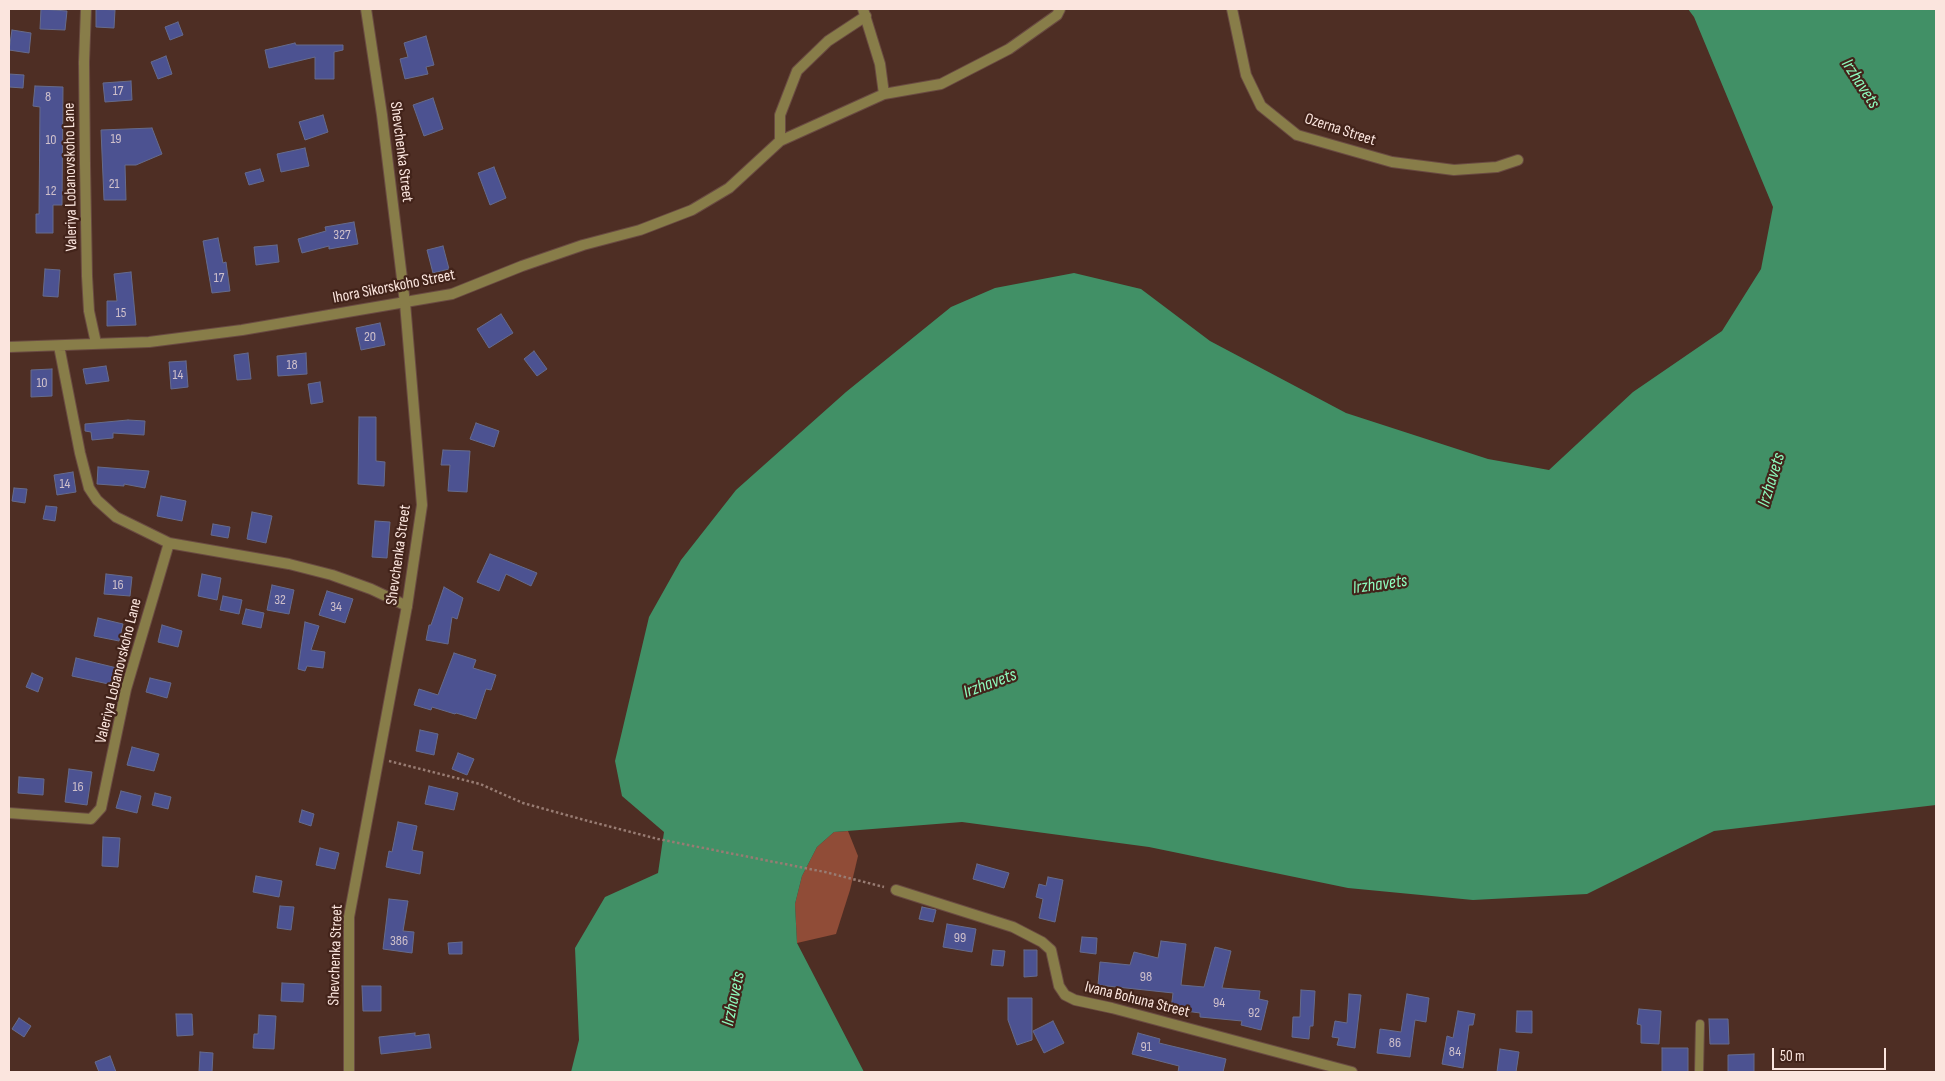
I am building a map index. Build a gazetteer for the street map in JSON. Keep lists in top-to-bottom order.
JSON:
{
  "streets": {
    "street": [
      "Ozerna Street",
      "Shevchenka Street",
      "Valeriya Lobanovskoho Lane",
      "Ihora Sikorskoho Street",
      "Ivana Bohuna Street"
    ]
  },
  "crossings": [
    ["Shevchenka Street", "Ihora Sikorskoho Street"],
    ["Valeriya Lobanovskoho Lane", "Ihora Sikorskoho Street"]
  ],
  "water": ["Irzhavets"],
  "house_numbers": [
    "17",
    "8",
    "19",
    "10",
    "21",
    "12",
    "327",
    "17",
    "15",
    "20",
    "18",
    "14",
    "10",
    "14",
    "16",
    "32",
    "34",
    "16",
    "99",
    "386",
    "98",
    "94",
    "92",
    "86",
    "91",
    "84"
  ],
  "scale_bar": "50 m"
}
